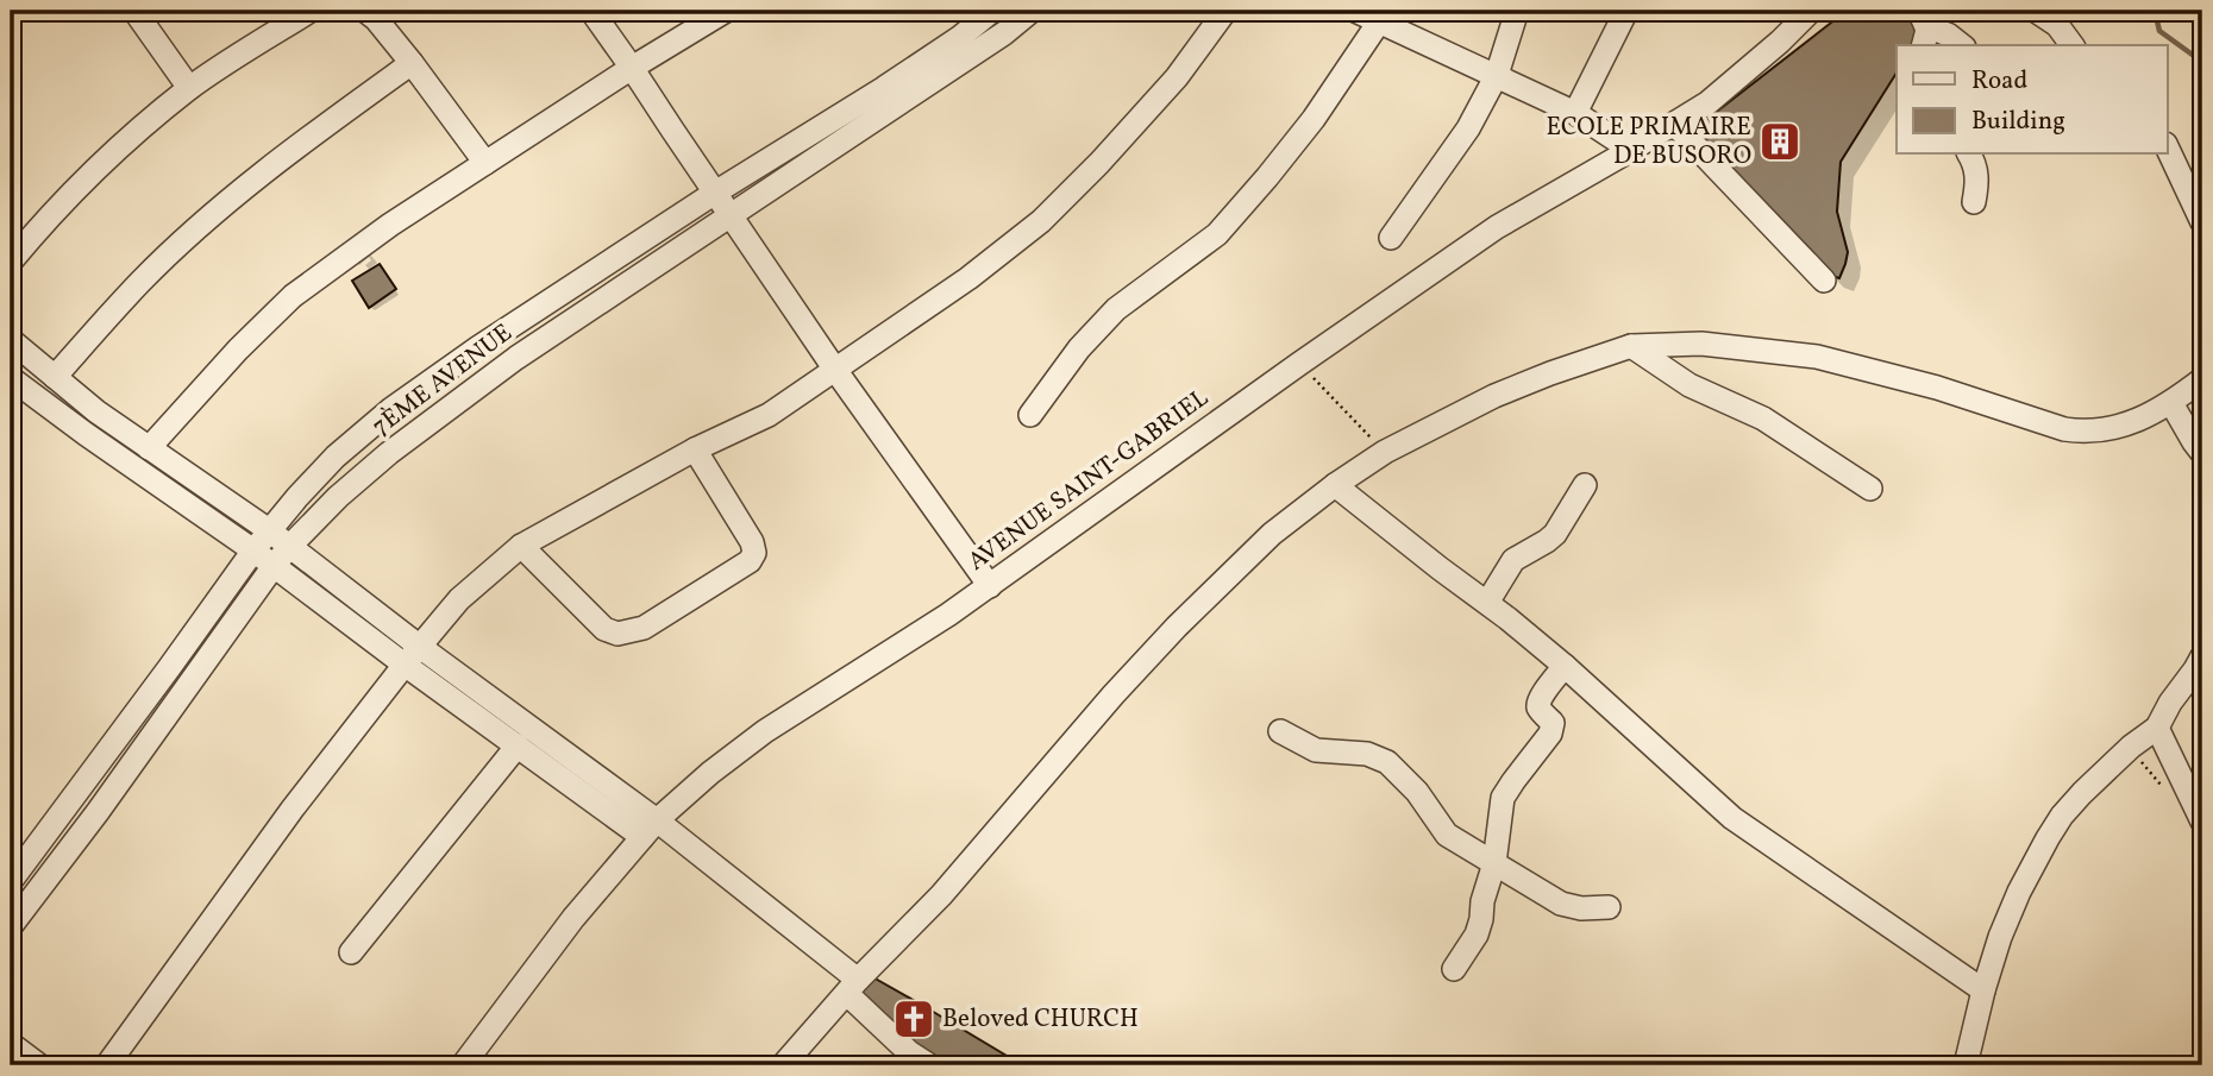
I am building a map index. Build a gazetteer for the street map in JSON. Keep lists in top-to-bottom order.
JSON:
{
  "streets": {
    "street": ["7ÈME AVENUE", "AVENUE SAINT-GABRIEL"]
  },
  "places": {
    "building": ["ECOLE PRIMAIRE DE BUSORO"],
    "church": ["Beloved CHURCH"]
  },
  "legend": ["Road", "Building"]
}
